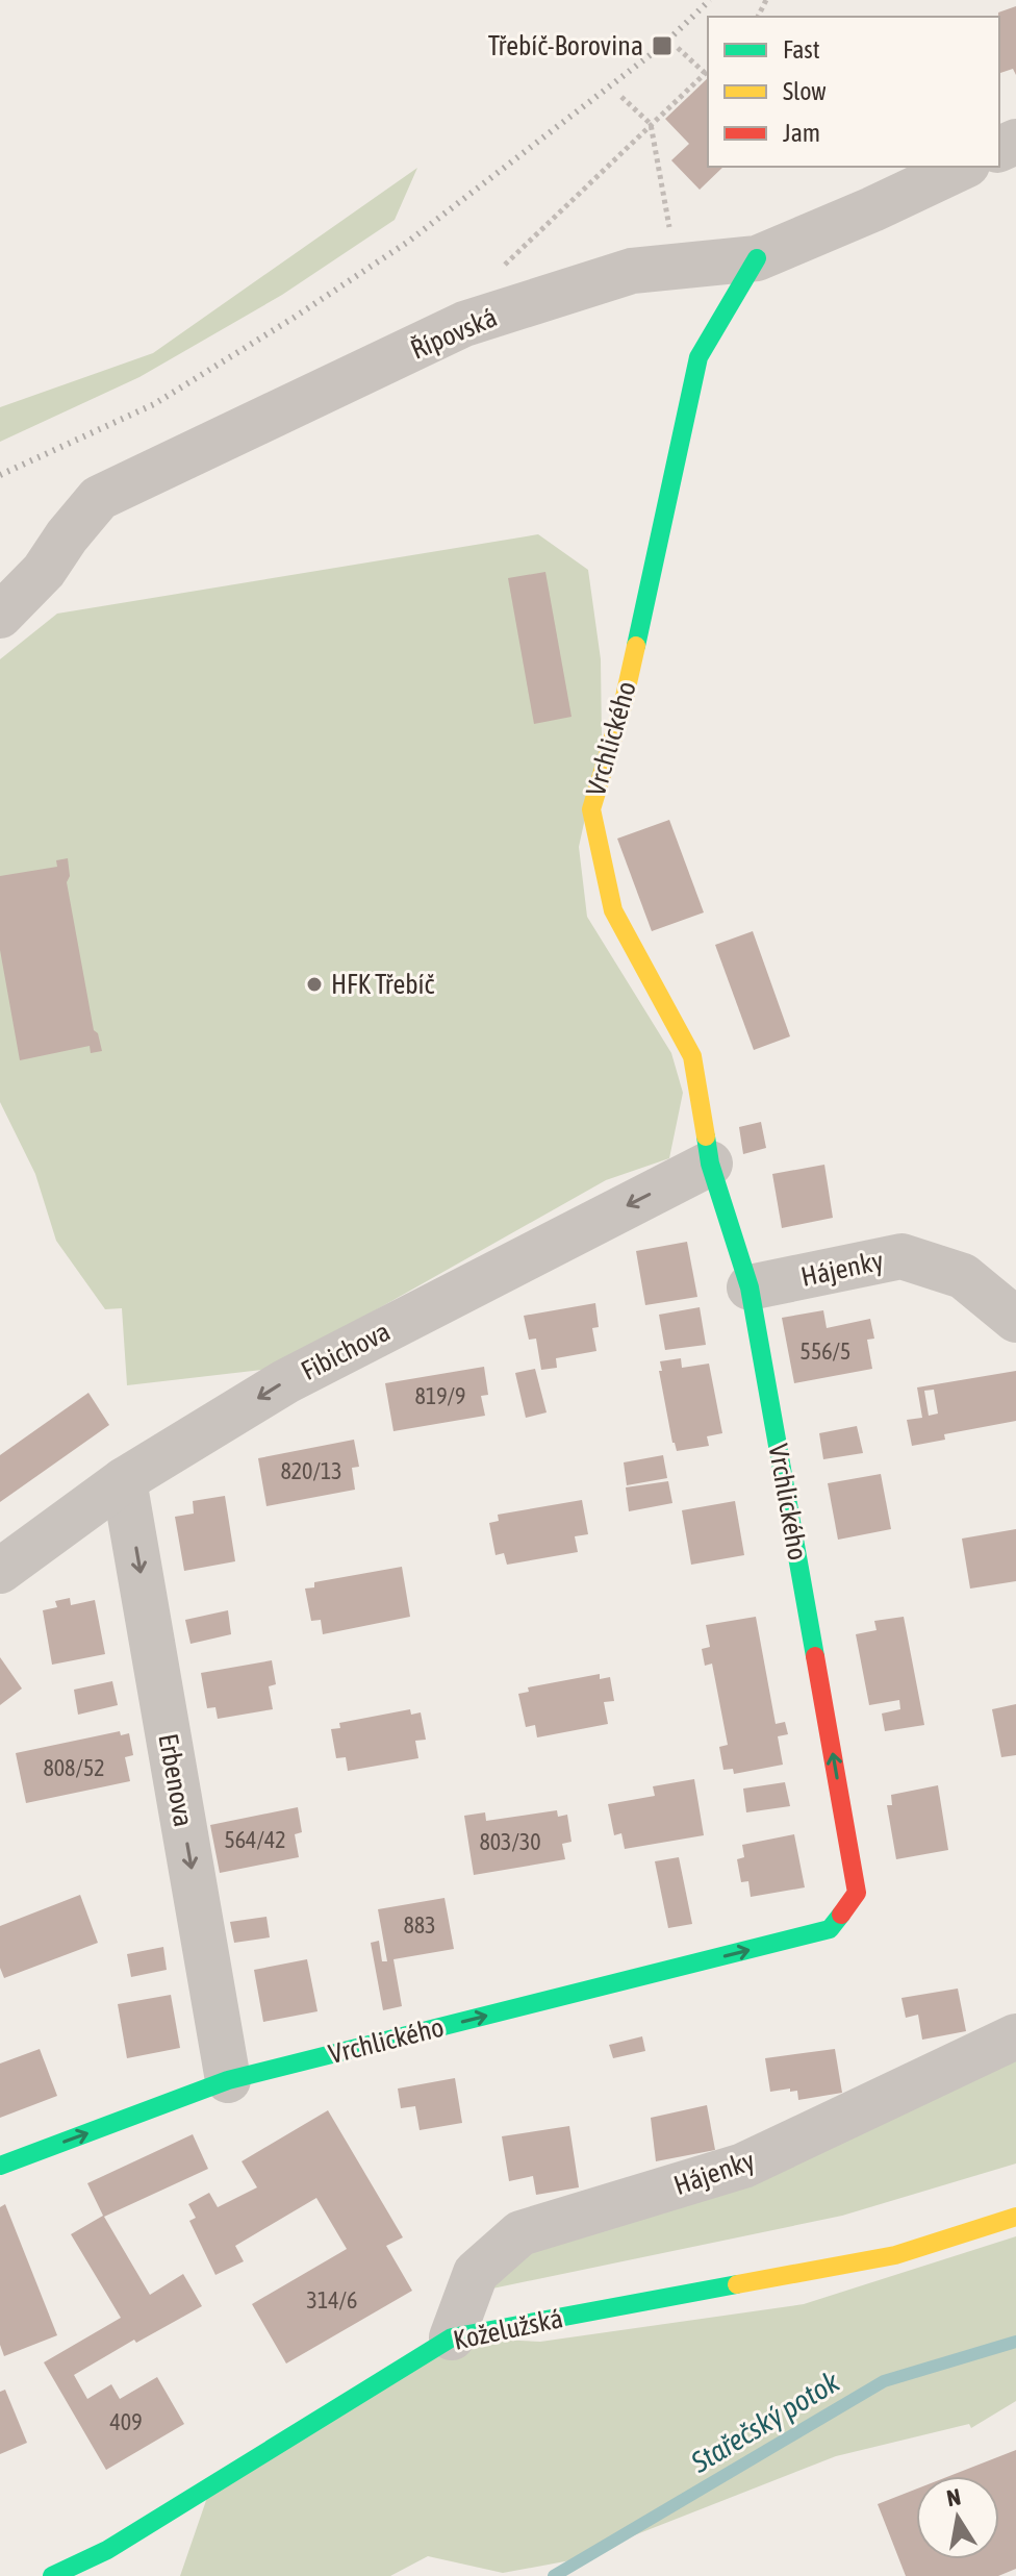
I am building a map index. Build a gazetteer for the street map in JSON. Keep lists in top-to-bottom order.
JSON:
{
  "streets": {
    "street": [
      "Řípovská",
      "Vrchlického",
      "Hájenky",
      "Fibichova",
      "Erbenova",
      "Koželužská"
    ]
  },
  "crossings": [
    ["Řípovská", "Vrchlického"],
    ["Vrchlického", "Hájenky"],
    ["Vrchlického", "Fibichova"],
    ["Vrchlického", "Erbenova"],
    ["Hájenky", "Koželužská"],
    ["Fibichova", "Erbenova"]
  ],
  "one_way": ["Fibichova", "Erbenova"],
  "water": ["Stařečský potok"],
  "places": {
    "transit": ["Třebíč-Borovina"],
    "other": ["HFK Třebíč"]
  },
  "house_numbers": [
    "556/5",
    "819/9",
    "820/13",
    "808/52",
    "564/42",
    "803/30",
    "883",
    "314/6",
    "409"
  ],
  "legend": ["Fast", "Slow", "Jam"],
  "north": "top"
}
